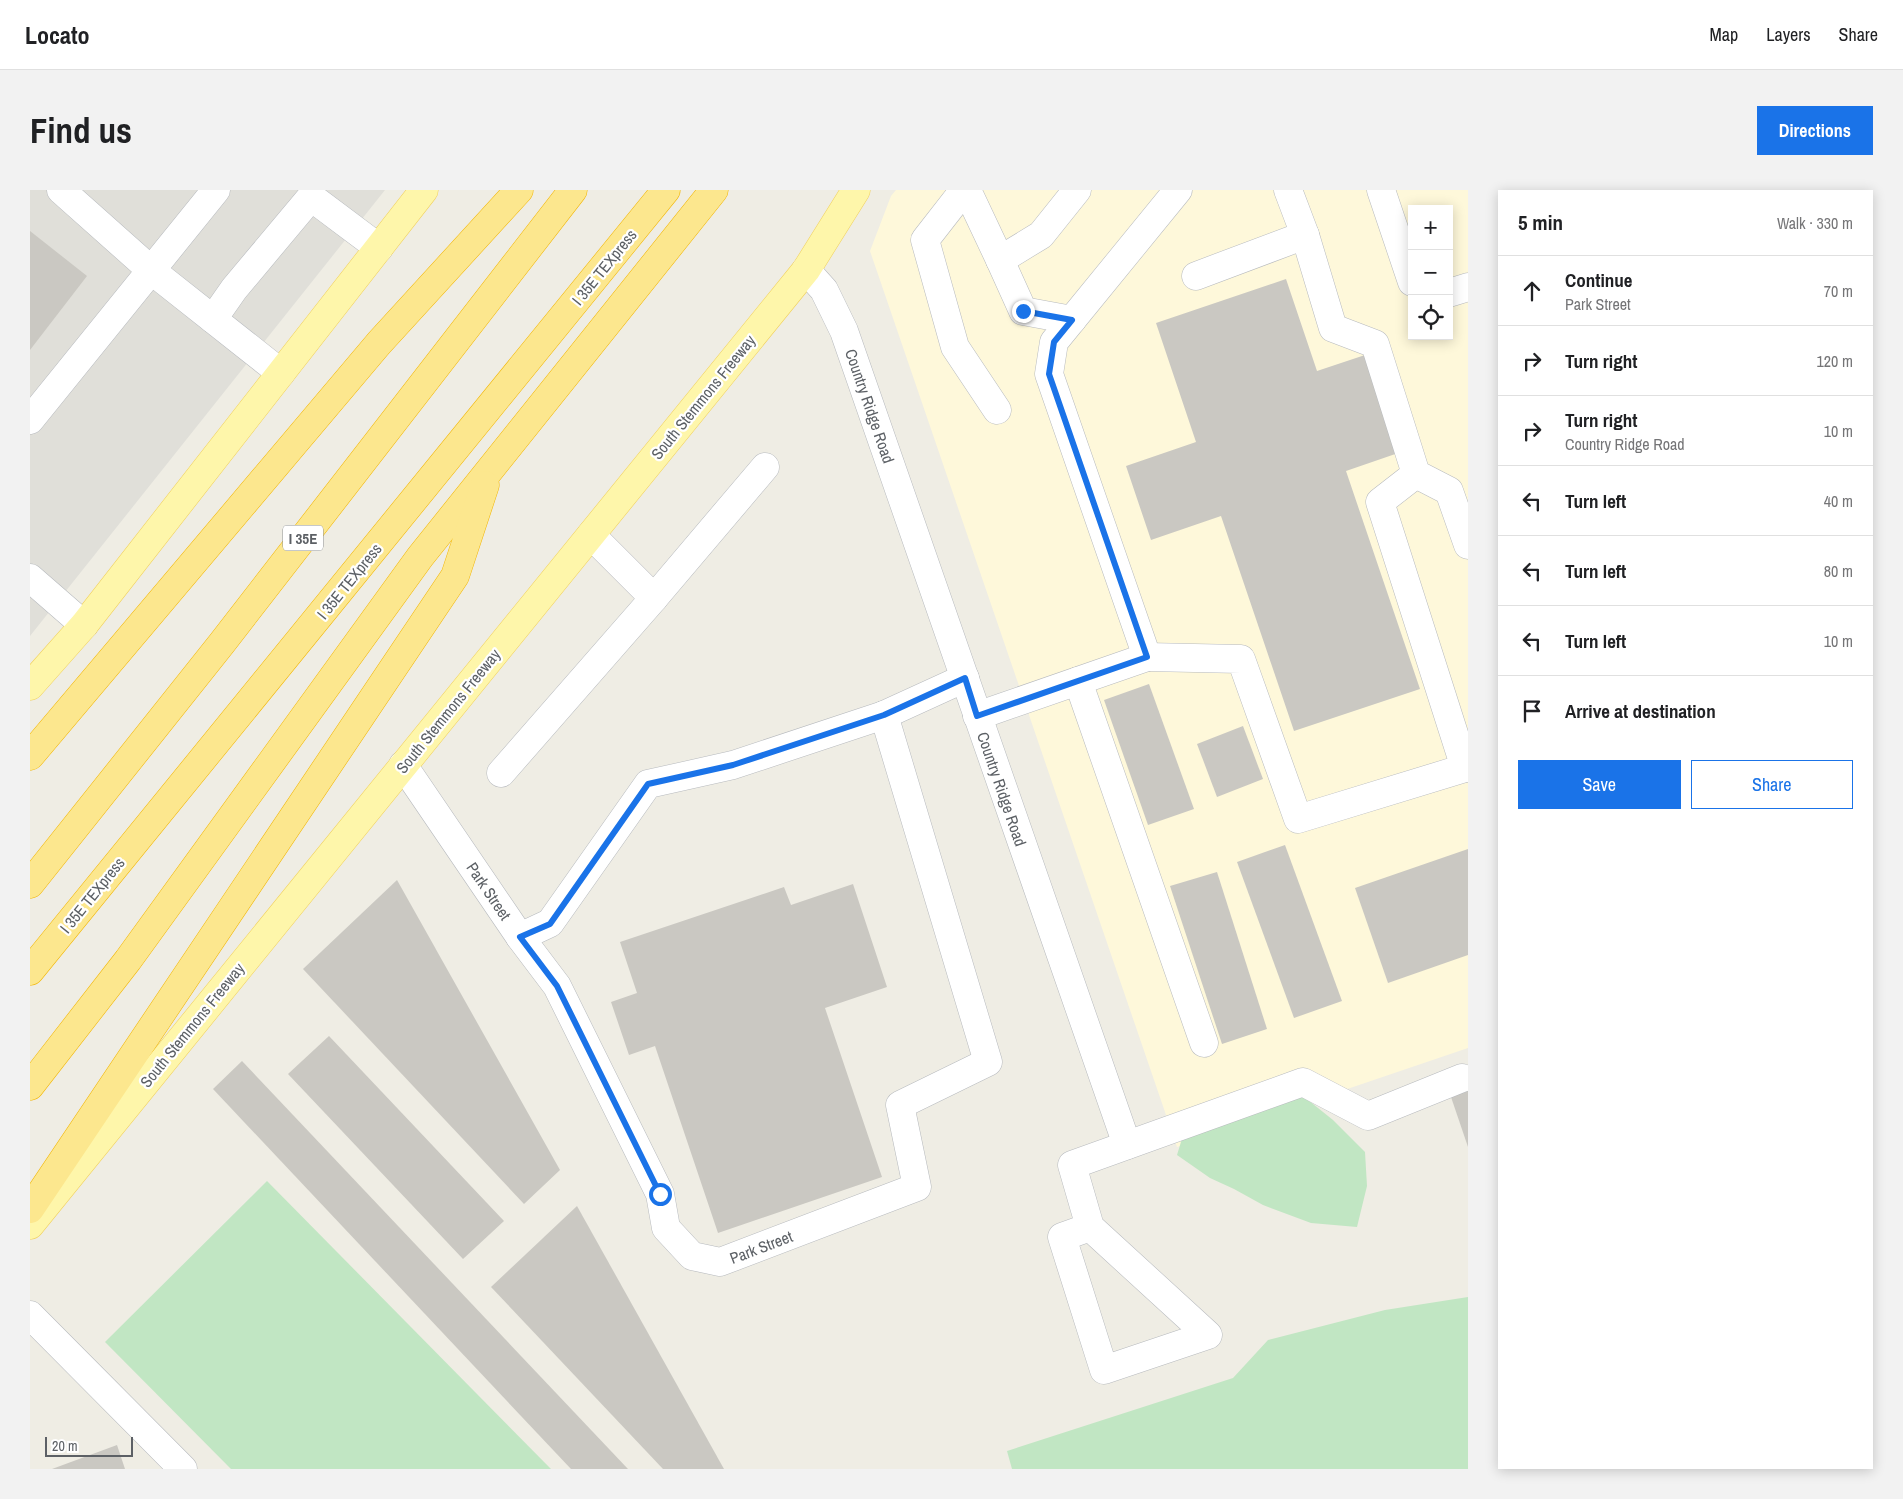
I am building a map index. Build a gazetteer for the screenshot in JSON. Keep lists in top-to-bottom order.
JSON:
{
  "streets": {
    "highway": ["I 35E TEXpress", "I 35E"],
    "main road": ["South Stemmons Freeway"],
    "lane": ["Country Ridge Road", "Park Street"]
  },
  "crossings": [
    ["South Stemmons Freeway", "Country Ridge Road"],
    ["South Stemmons Freeway", "Park Street"]
  ],
  "scale_bar": "20 m",
  "page": {
    "header": "Locato",
    "nav": ["Map", "Layers", "Share"],
    "buttons": [
      "Directions",
      ["Save", "Share"]
    ],
    "title": "Find us",
    "heading": ["5 min", "Walk · 330 m"],
    "map_buttons": ["+", "−"],
    "list": [
      ["Continue", "Park Street", "70 m"],
      ["Turn right", "120 m"],
      ["Turn right", "Country Ridge Road", "10 m"],
      ["Turn left", "40 m"],
      ["Turn left", "80 m"],
      ["Turn left", "10 m"],
      "Arrive at destination"
    ],
    "scale": "20 m"
  }
}
